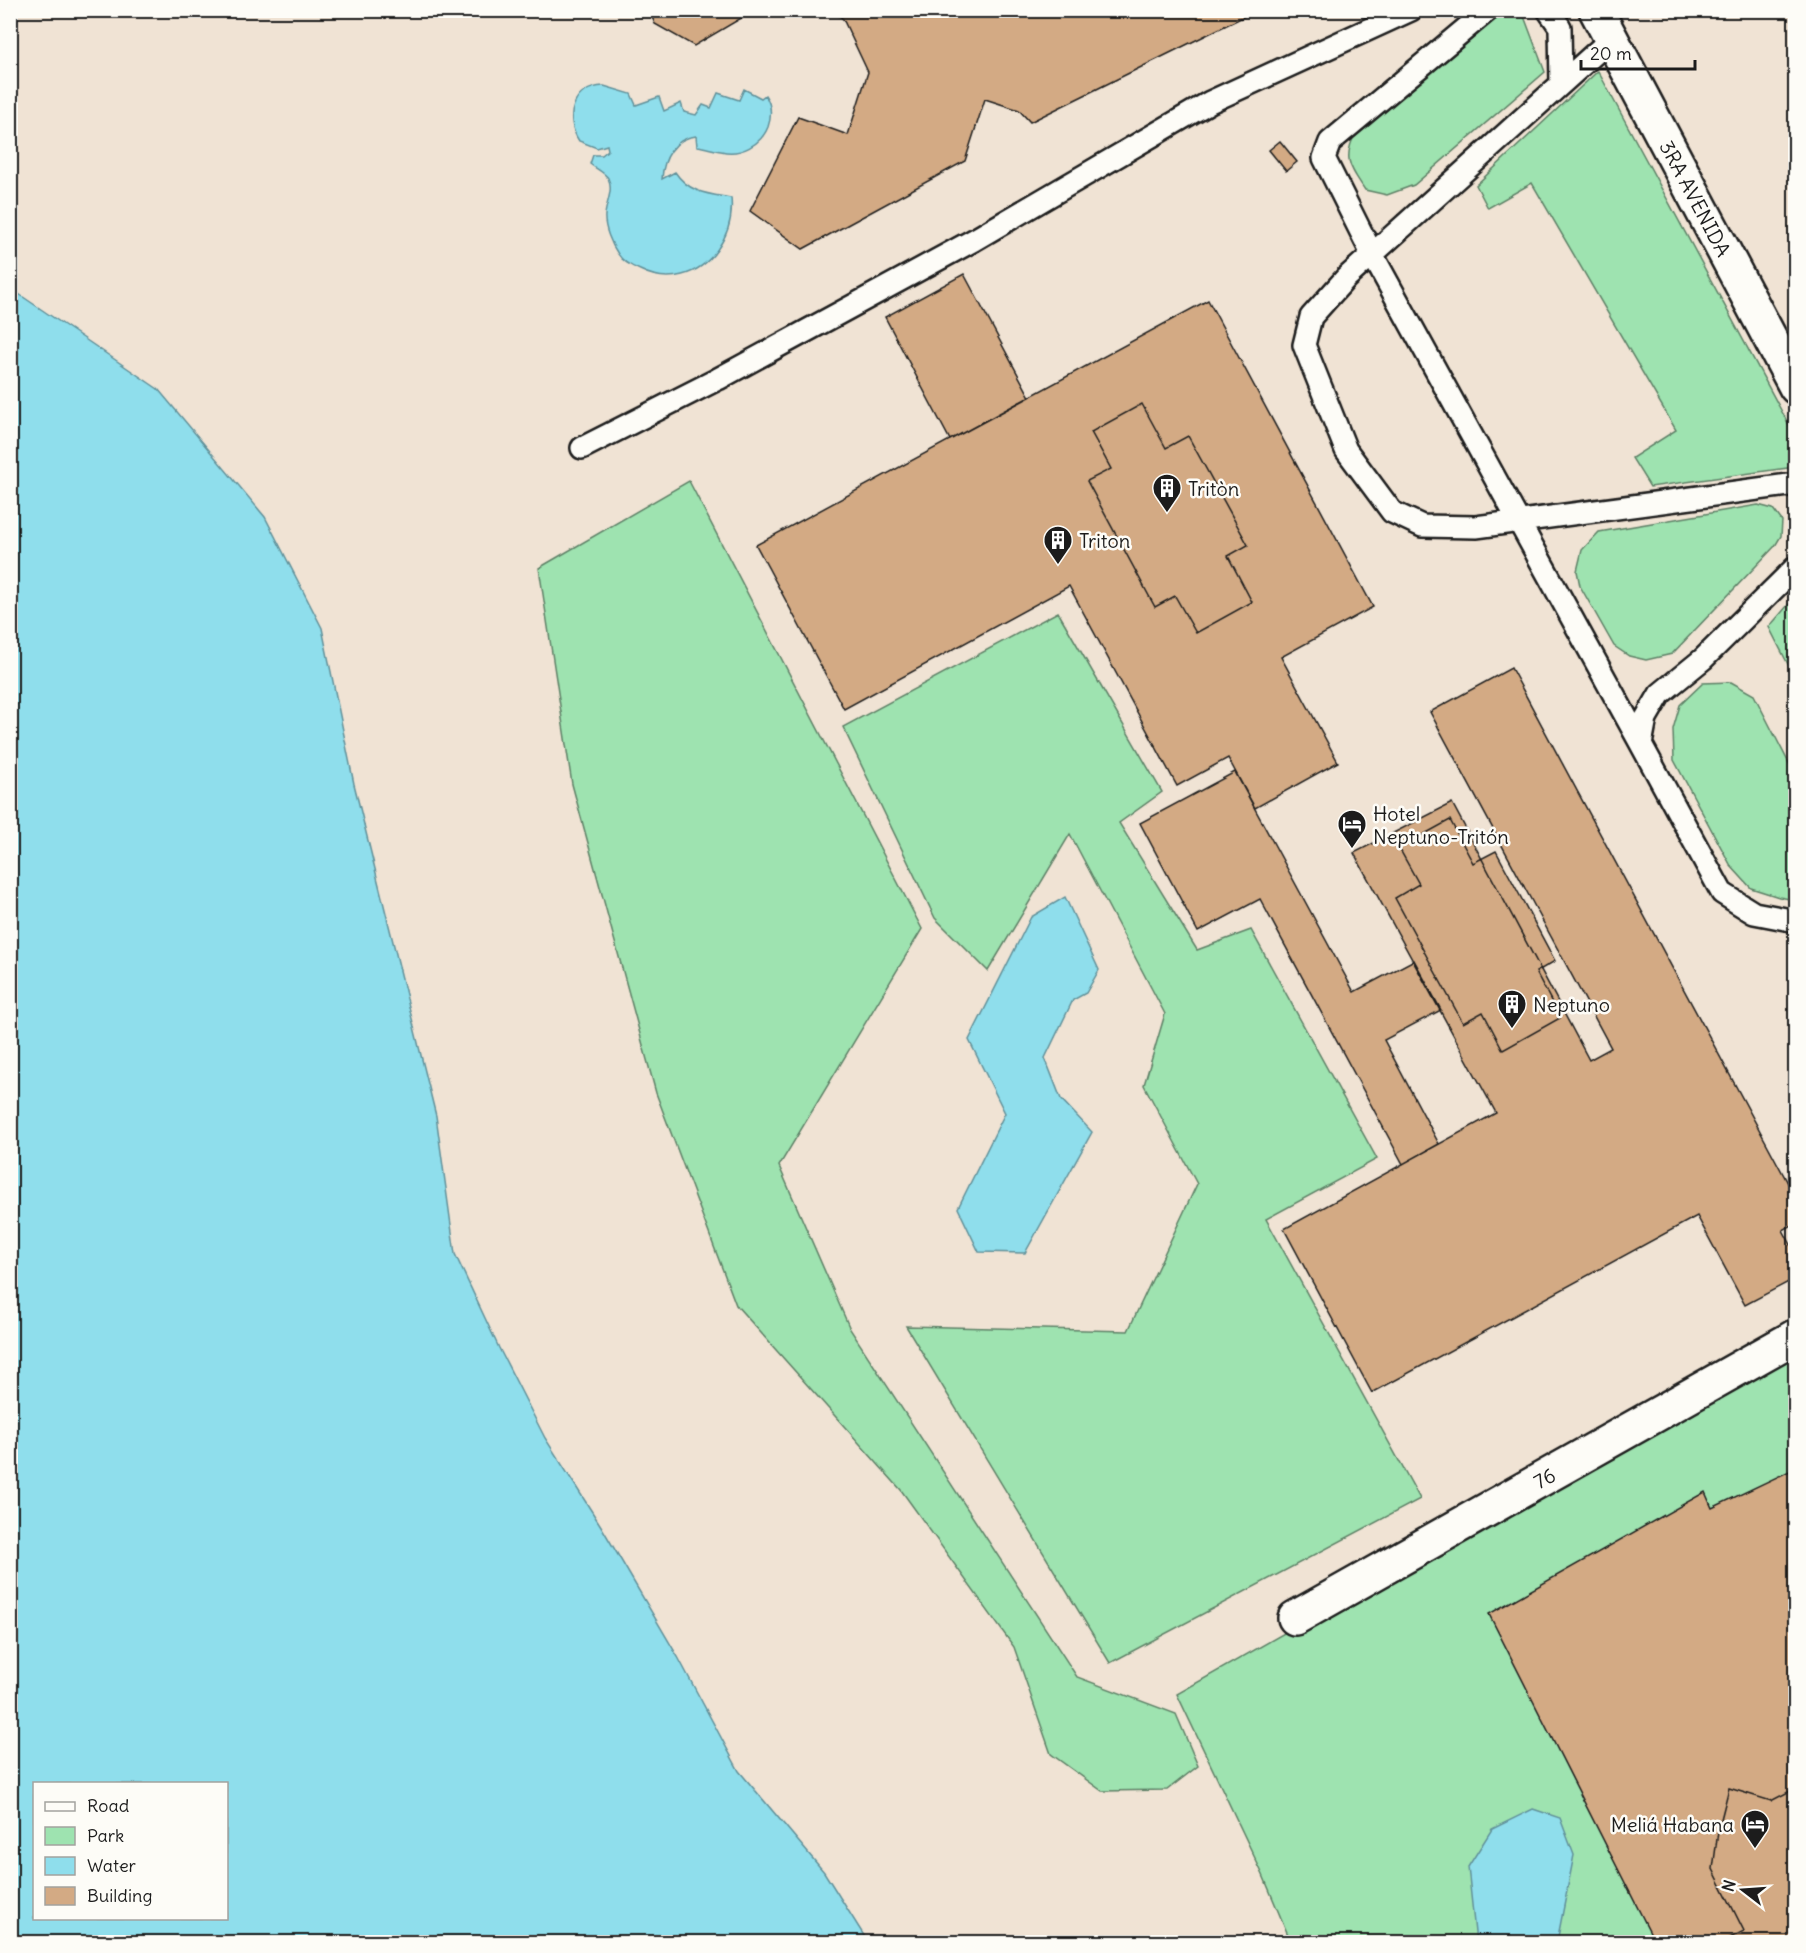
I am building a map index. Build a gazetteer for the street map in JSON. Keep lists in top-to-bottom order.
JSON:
{
  "streets": {
    "street": ["3RA AVENIDA", "76"]
  },
  "places": {
    "building": ["Tritòn", "Triton", "Neptuno"],
    "hotel": ["Hotel Neptuno-Tritón", "Meliá Habana"]
  },
  "legend": [
    "Road",
    "Park",
    "Water",
    "Building"
  ],
  "scale_bar": "20 m",
  "north": "left"
}
